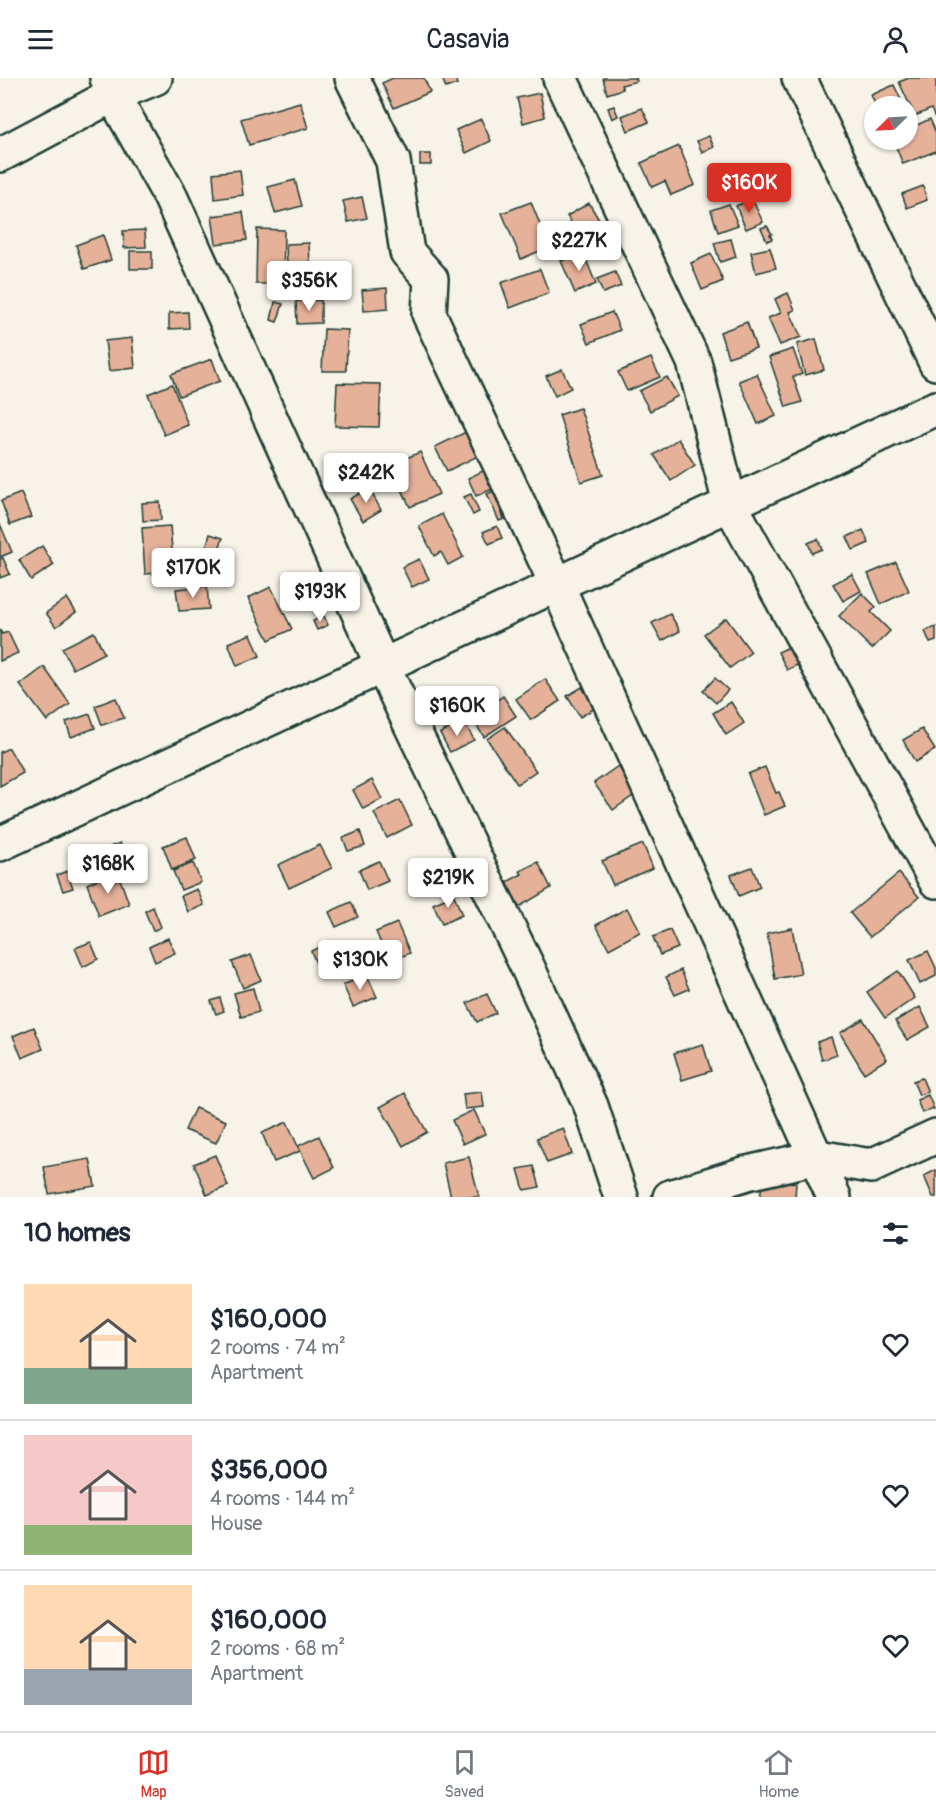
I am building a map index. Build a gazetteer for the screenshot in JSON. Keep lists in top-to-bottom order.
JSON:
{
  "north": "bottom left",
  "page": {
    "header": "Casavia",
    "price": [
      "$160K",
      "$227K",
      "$356K",
      "$242K",
      "$170K",
      "$193K",
      "$160K",
      "$168K",
      "$219K",
      "$130K"
    ],
    "heading": "10 homes",
    "list": [
      {
        "name": "$160,000",
        "note": "2 rooms · 74 m² · Apartment"
      },
      {
        "name": "$356,000",
        "note": "4 rooms · 144 m² · House"
      },
      {
        "name": "$160,000",
        "note": "2 rooms · 68 m² · Apartment"
      }
    ],
    "tabs": ["Map", "Saved", "Home"]
  }
}
